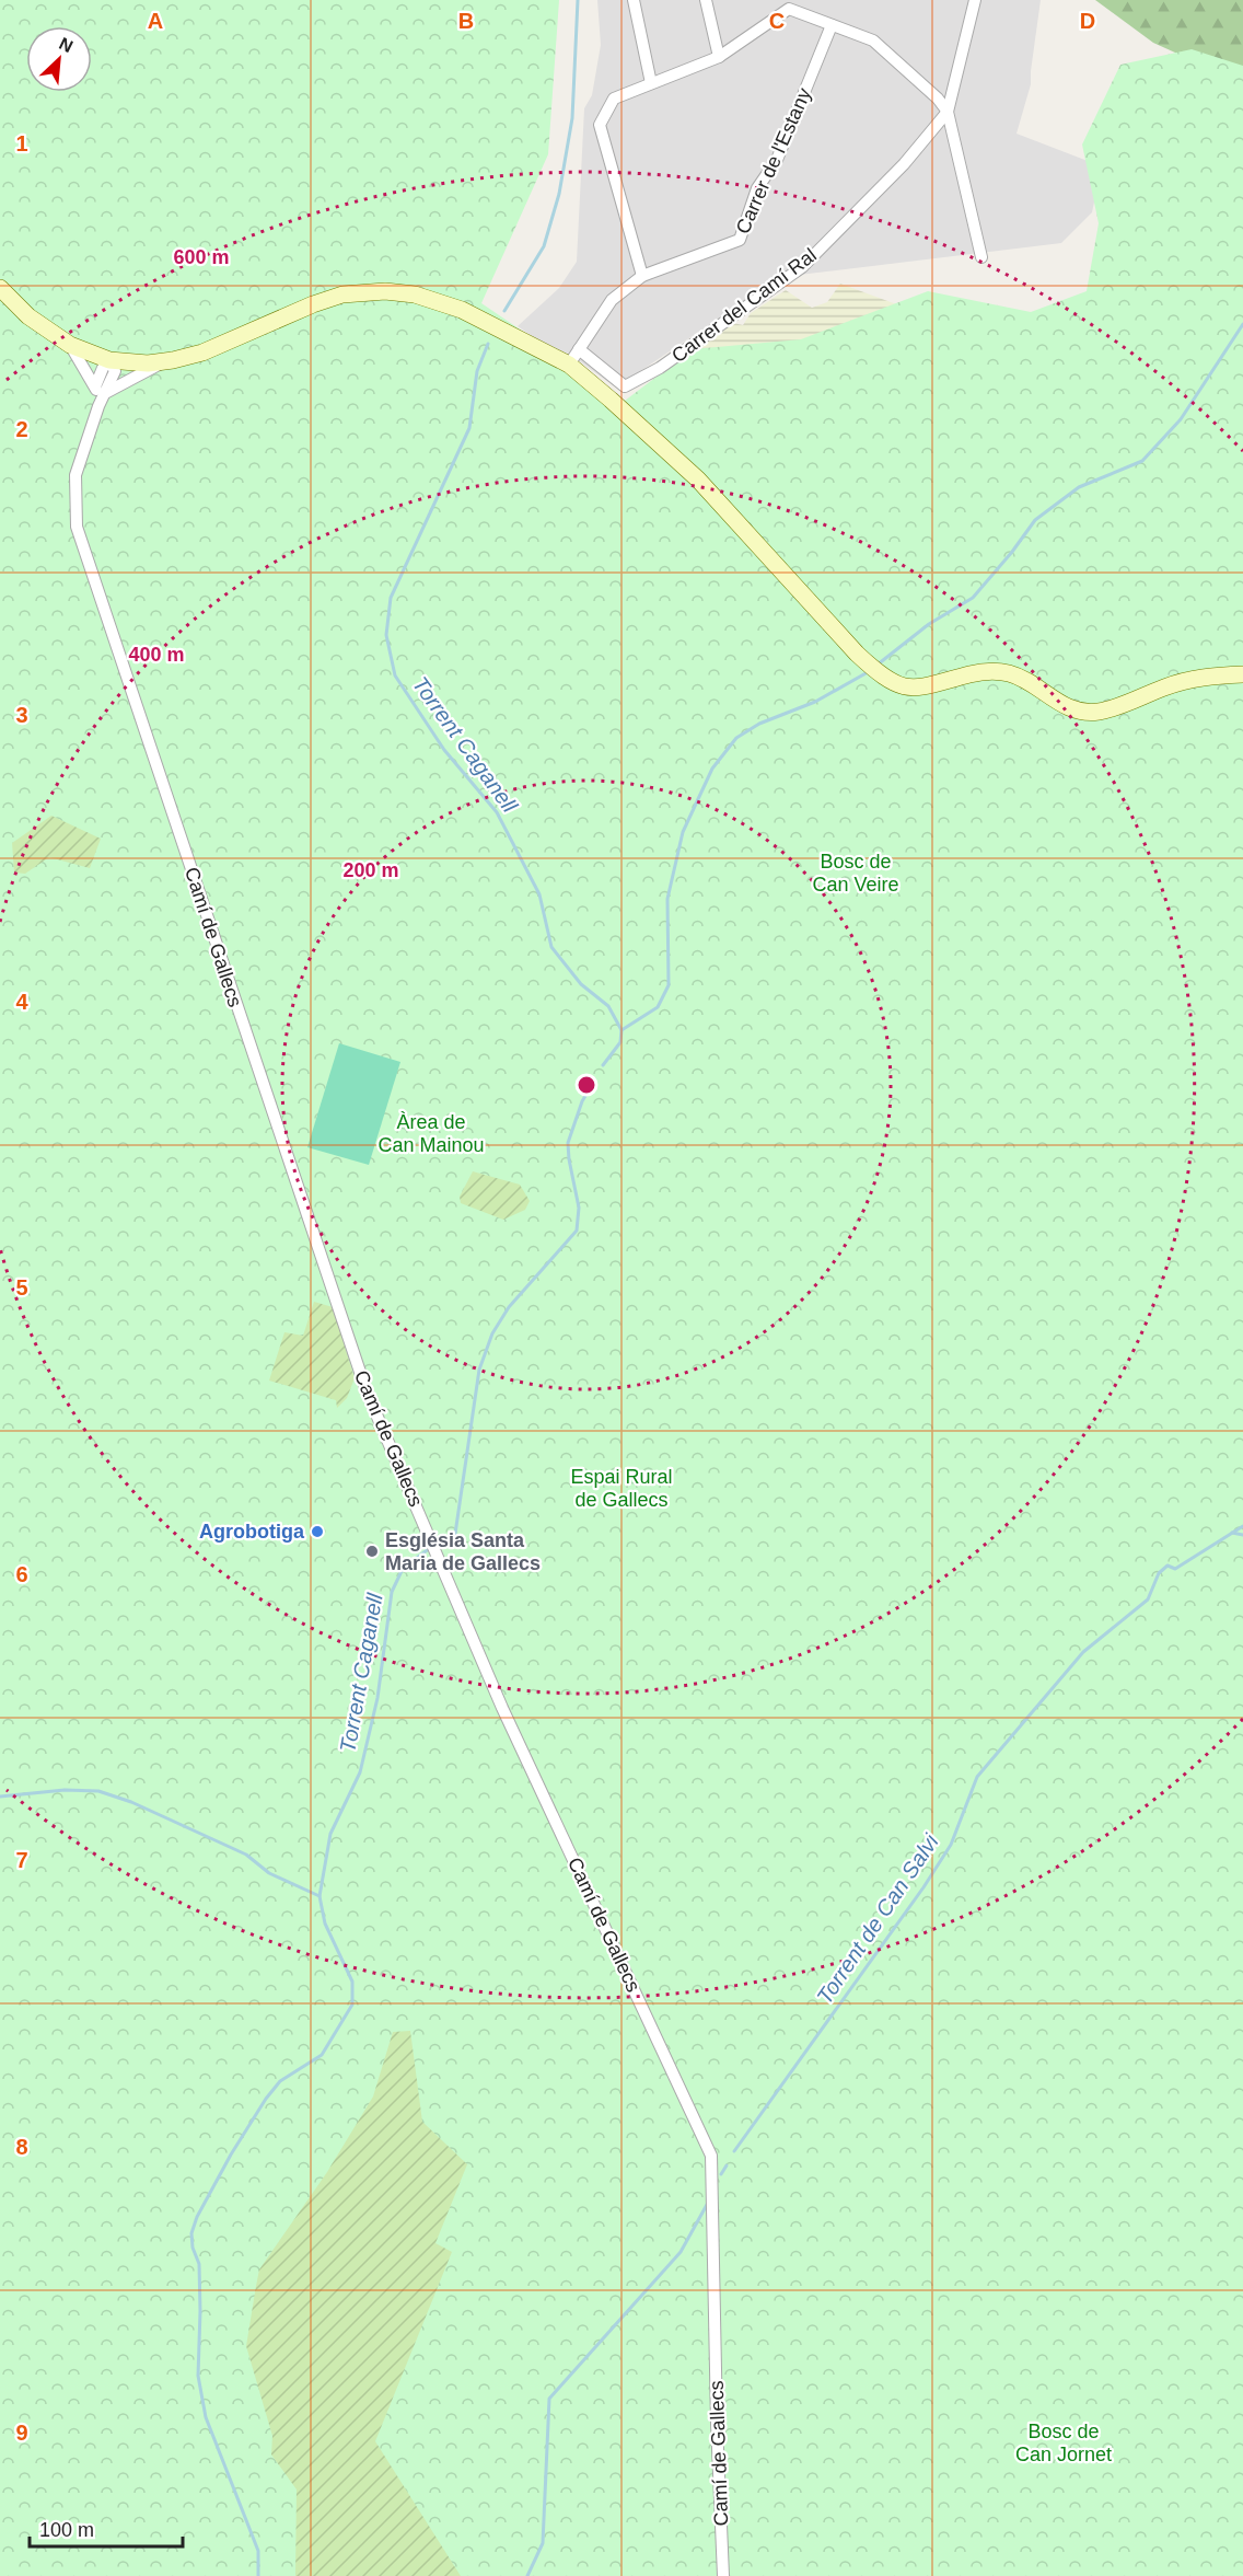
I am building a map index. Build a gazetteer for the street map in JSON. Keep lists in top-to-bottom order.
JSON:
{
  "streets": {
    "street": ["Carrer de l'Estany", "Carrer del Camí Ral", "Camí de Gallecs"]
  },
  "crossings": [
    ["Carrer de l'Estany", "Carrer del Camí Ral"]
  ],
  "water": ["Torrent Caganell", "Torrent de Can Salvi"],
  "parks": [
    "Bosc de Can Veire",
    "Àrea de Can Mainou",
    "Espai Rural de Gallecs",
    "Bosc de Can Jornet"
  ],
  "places": ["Agrobotiga", "Església Santa Maria de Gallecs"],
  "scale_bar": "100 m",
  "north": "top right",
  "grid": {
    "columns": [
      "A",
      "B",
      "C",
      "D"
    ],
    "rows": [
      "1",
      "2",
      "3",
      "4",
      "5",
      "6",
      "7",
      "8",
      "9"
    ]
  },
  "rings": ["600 m", "400 m", "200 m"]
}
